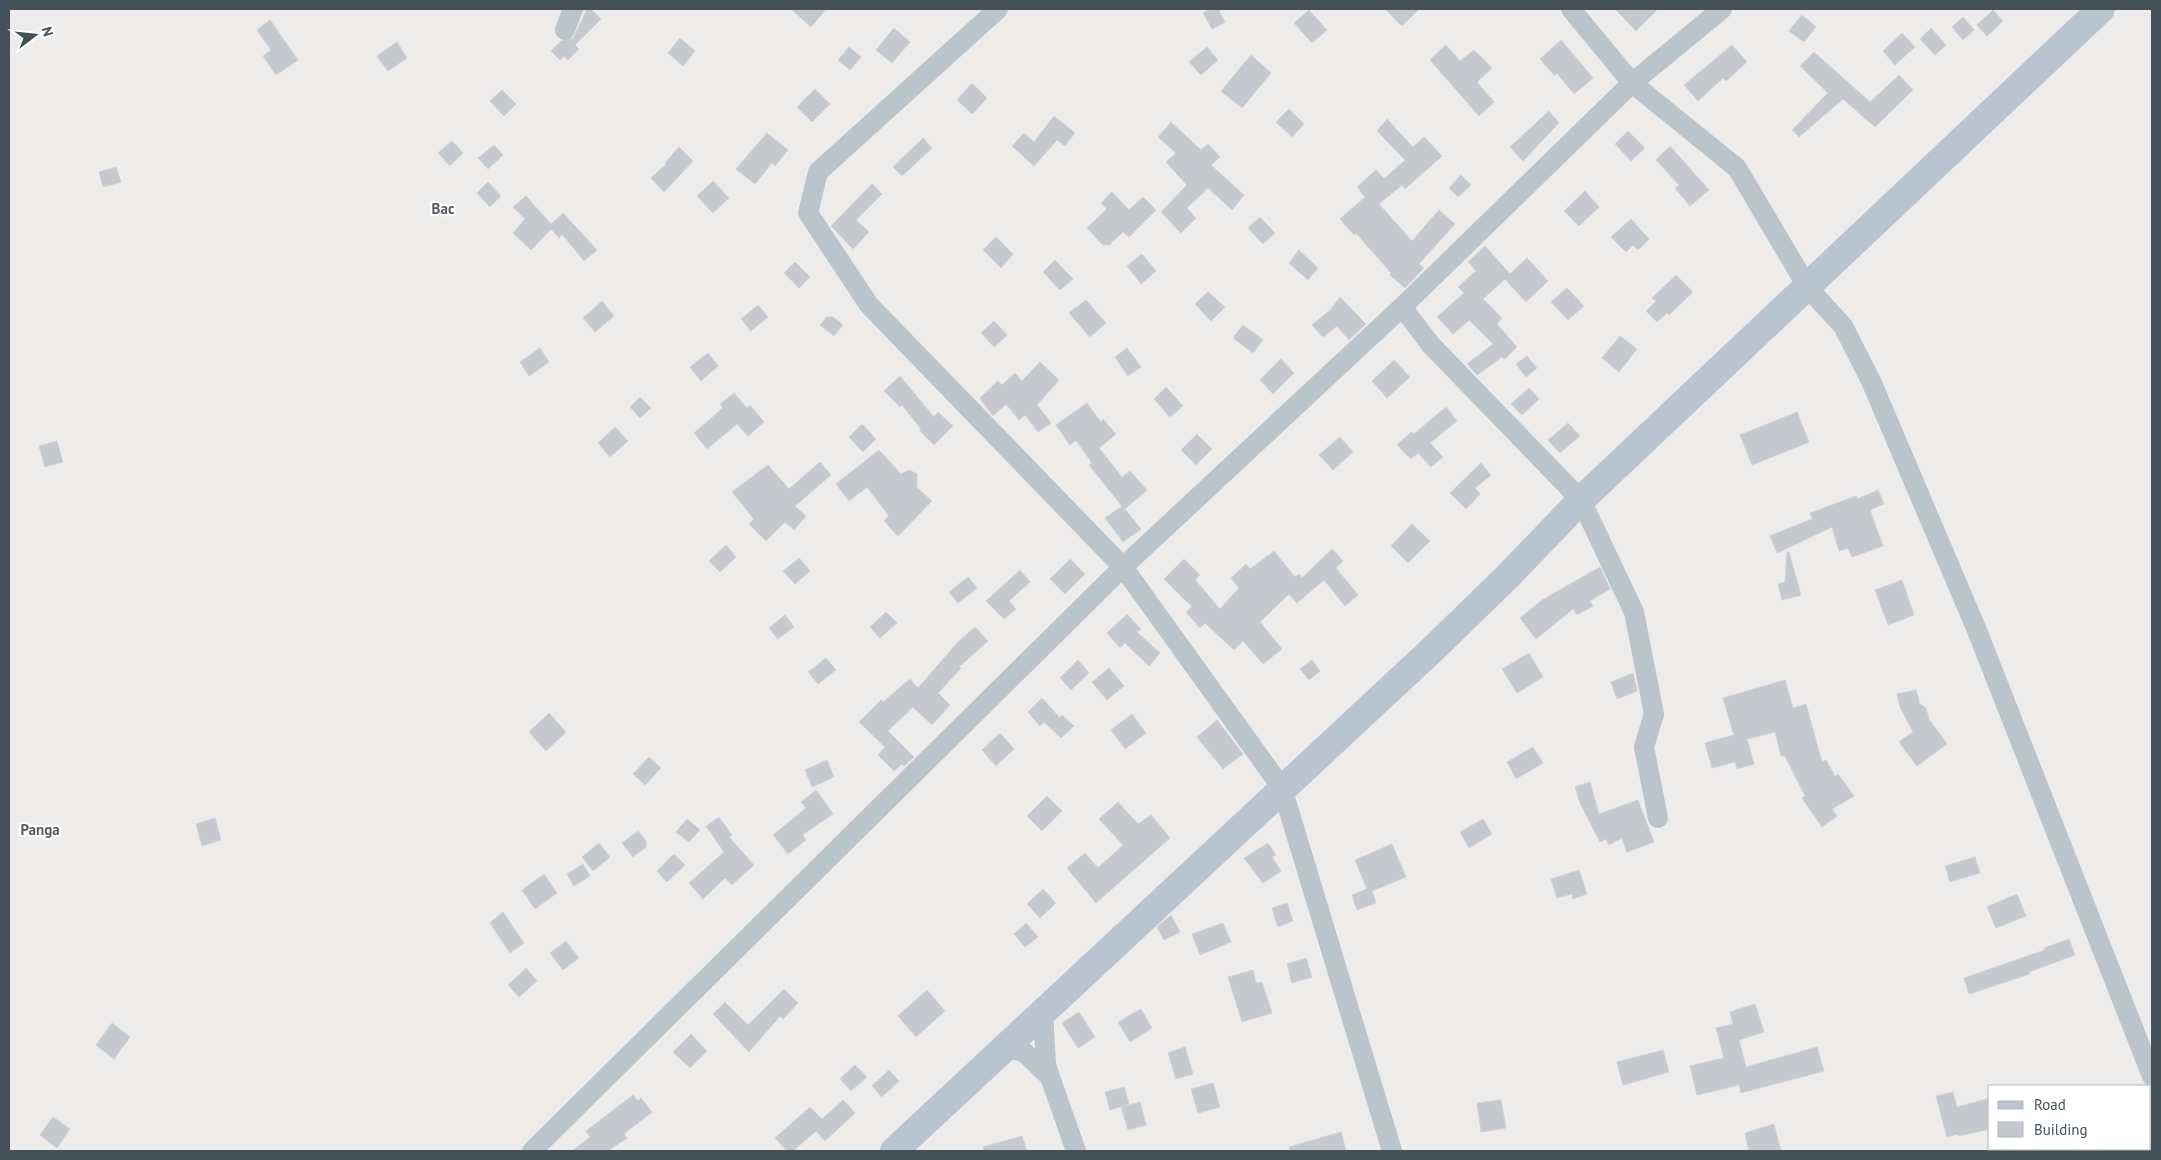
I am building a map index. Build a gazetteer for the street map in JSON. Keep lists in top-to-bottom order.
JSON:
{
  "districts": ["Bac", "Panga"],
  "legend": ["Road", "Building"],
  "north": "right"
}
